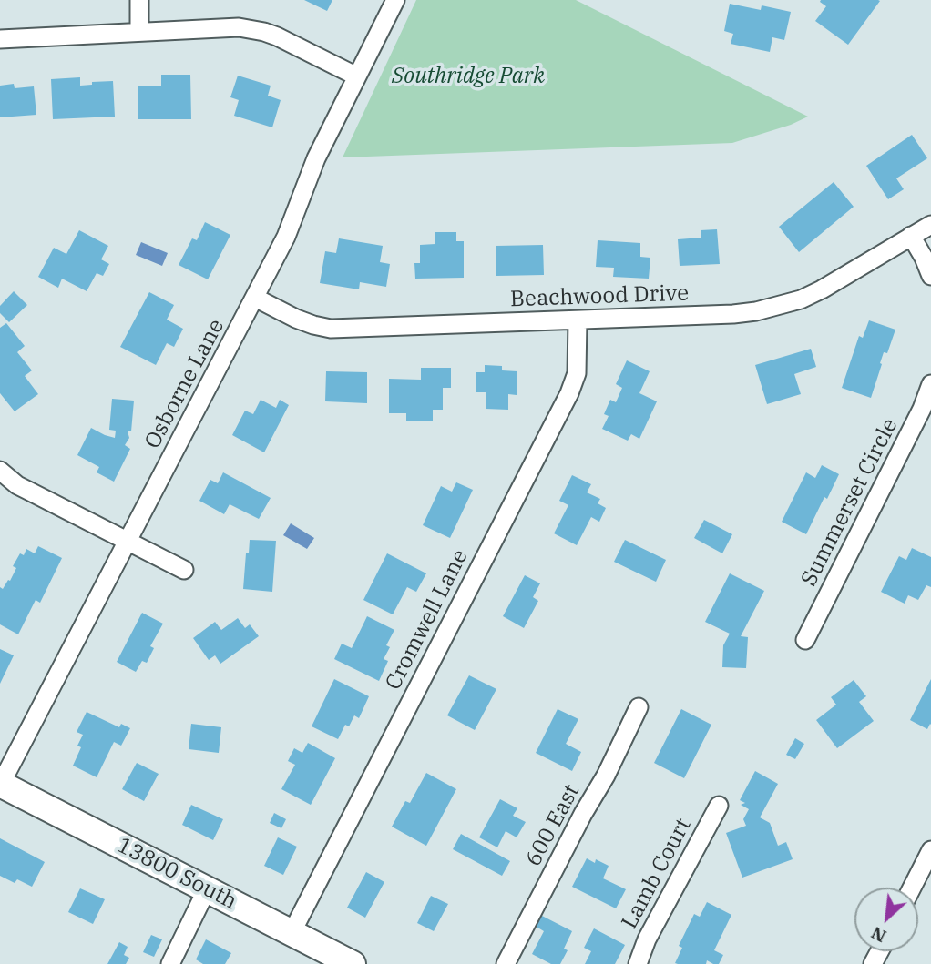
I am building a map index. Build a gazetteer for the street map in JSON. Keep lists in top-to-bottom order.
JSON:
{
  "streets": {
    "main road": ["13800 South"],
    "street": [
      "Beachwood Drive",
      "Osborne Lane",
      "Summerset Circle",
      "Cromwell Lane",
      "600 East",
      "Lamb Court"
    ]
  },
  "crossings": [
    ["Beachwood Drive", "Osborne Lane"],
    ["Beachwood Drive", "Cromwell Lane"],
    ["Osborne Lane", "13800 South"],
    ["Cromwell Lane", "13800 South"]
  ],
  "parks": ["Southridge Park"],
  "north": "bottom left"
}
